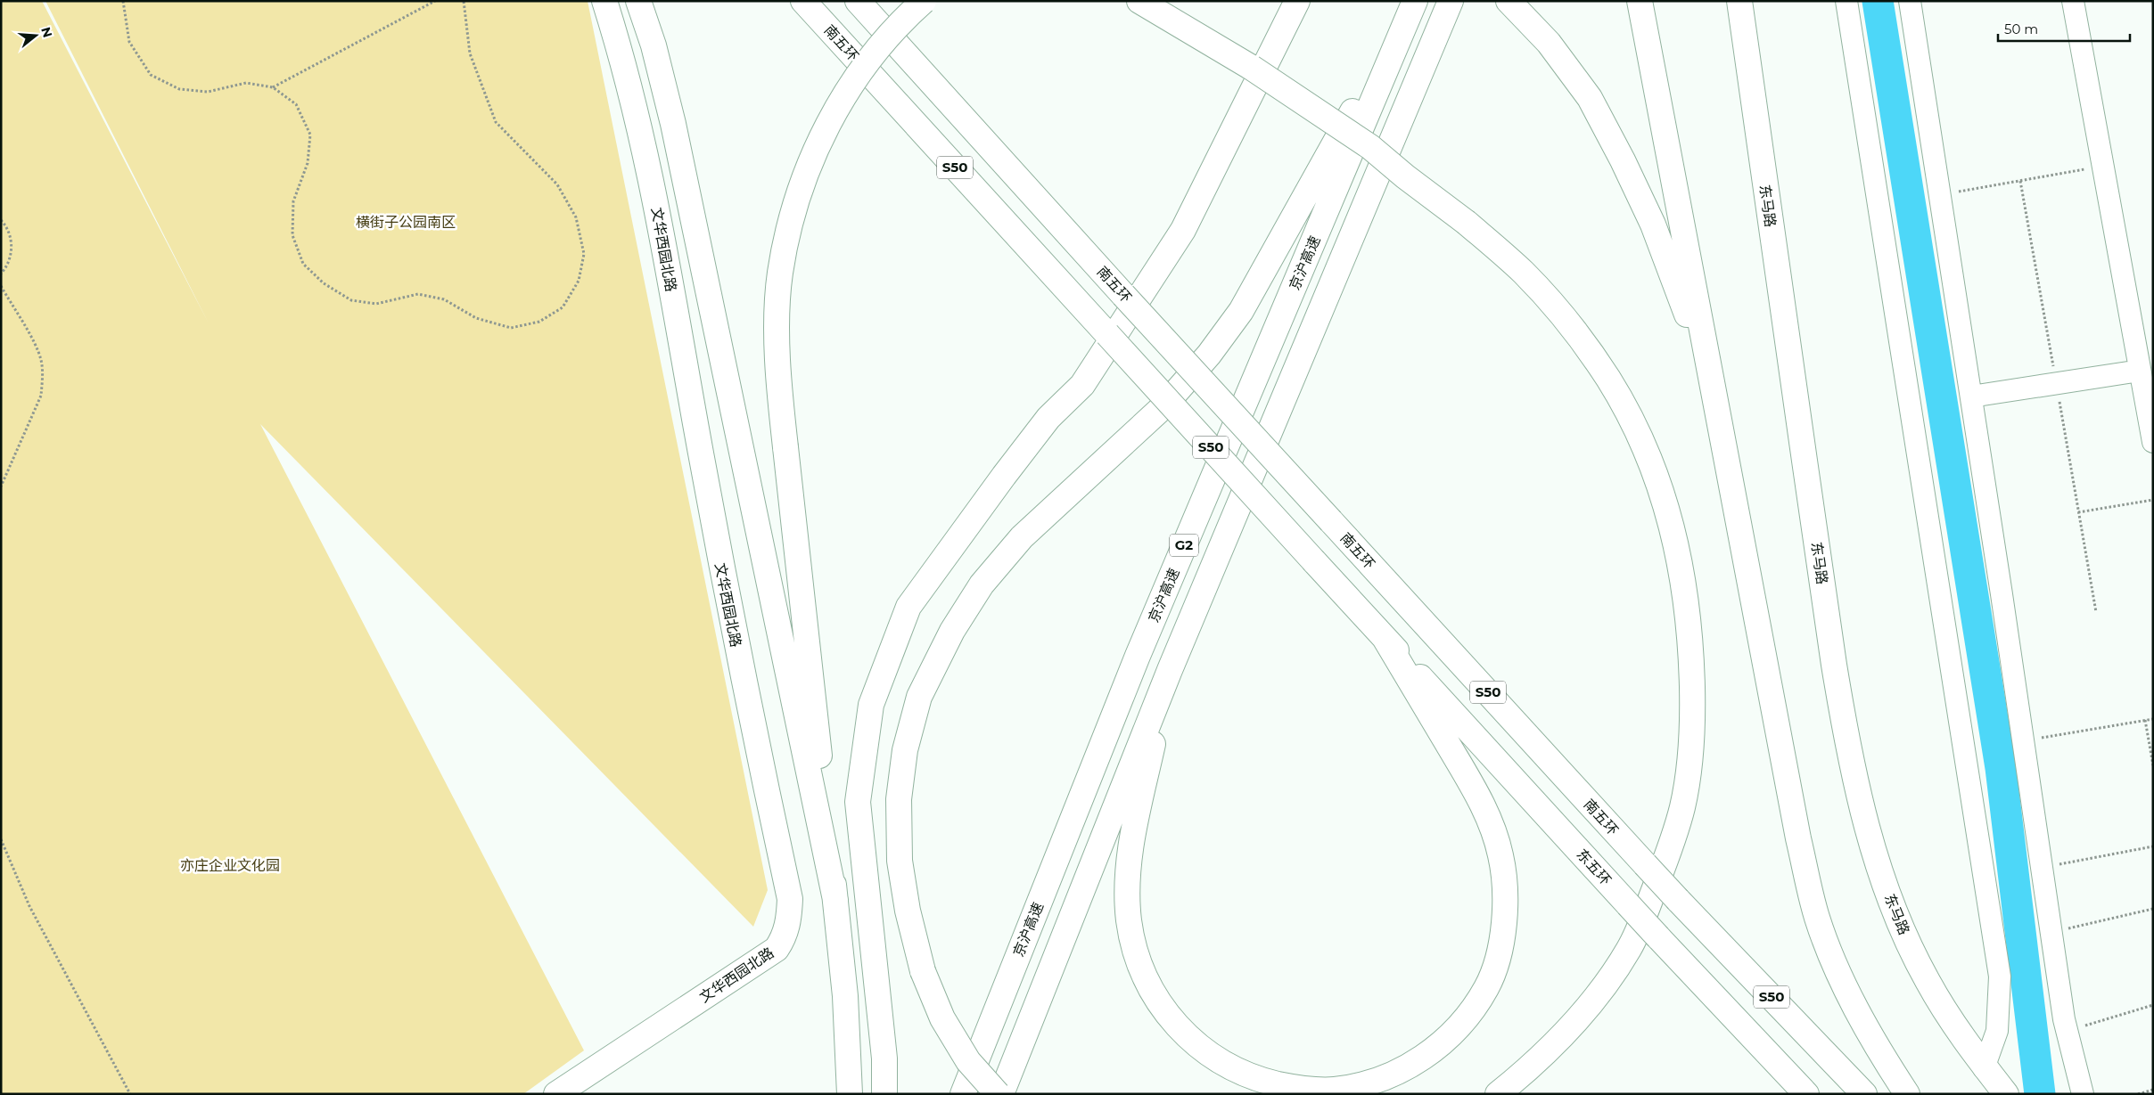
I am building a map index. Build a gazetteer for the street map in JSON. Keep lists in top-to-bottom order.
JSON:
{
  "streets": {
    "main road": [
      "南五环",
      "S50",
      "东马路",
      "文华西园北路",
      "京沪高速",
      "G2",
      "东五环"
    ]
  },
  "crossings": [
    ["南五环", "东五环"]
  ],
  "parks": ["横街子公园南区", "亦庄企业文化园"],
  "scale_bar": "50 m",
  "north": "right"
}
